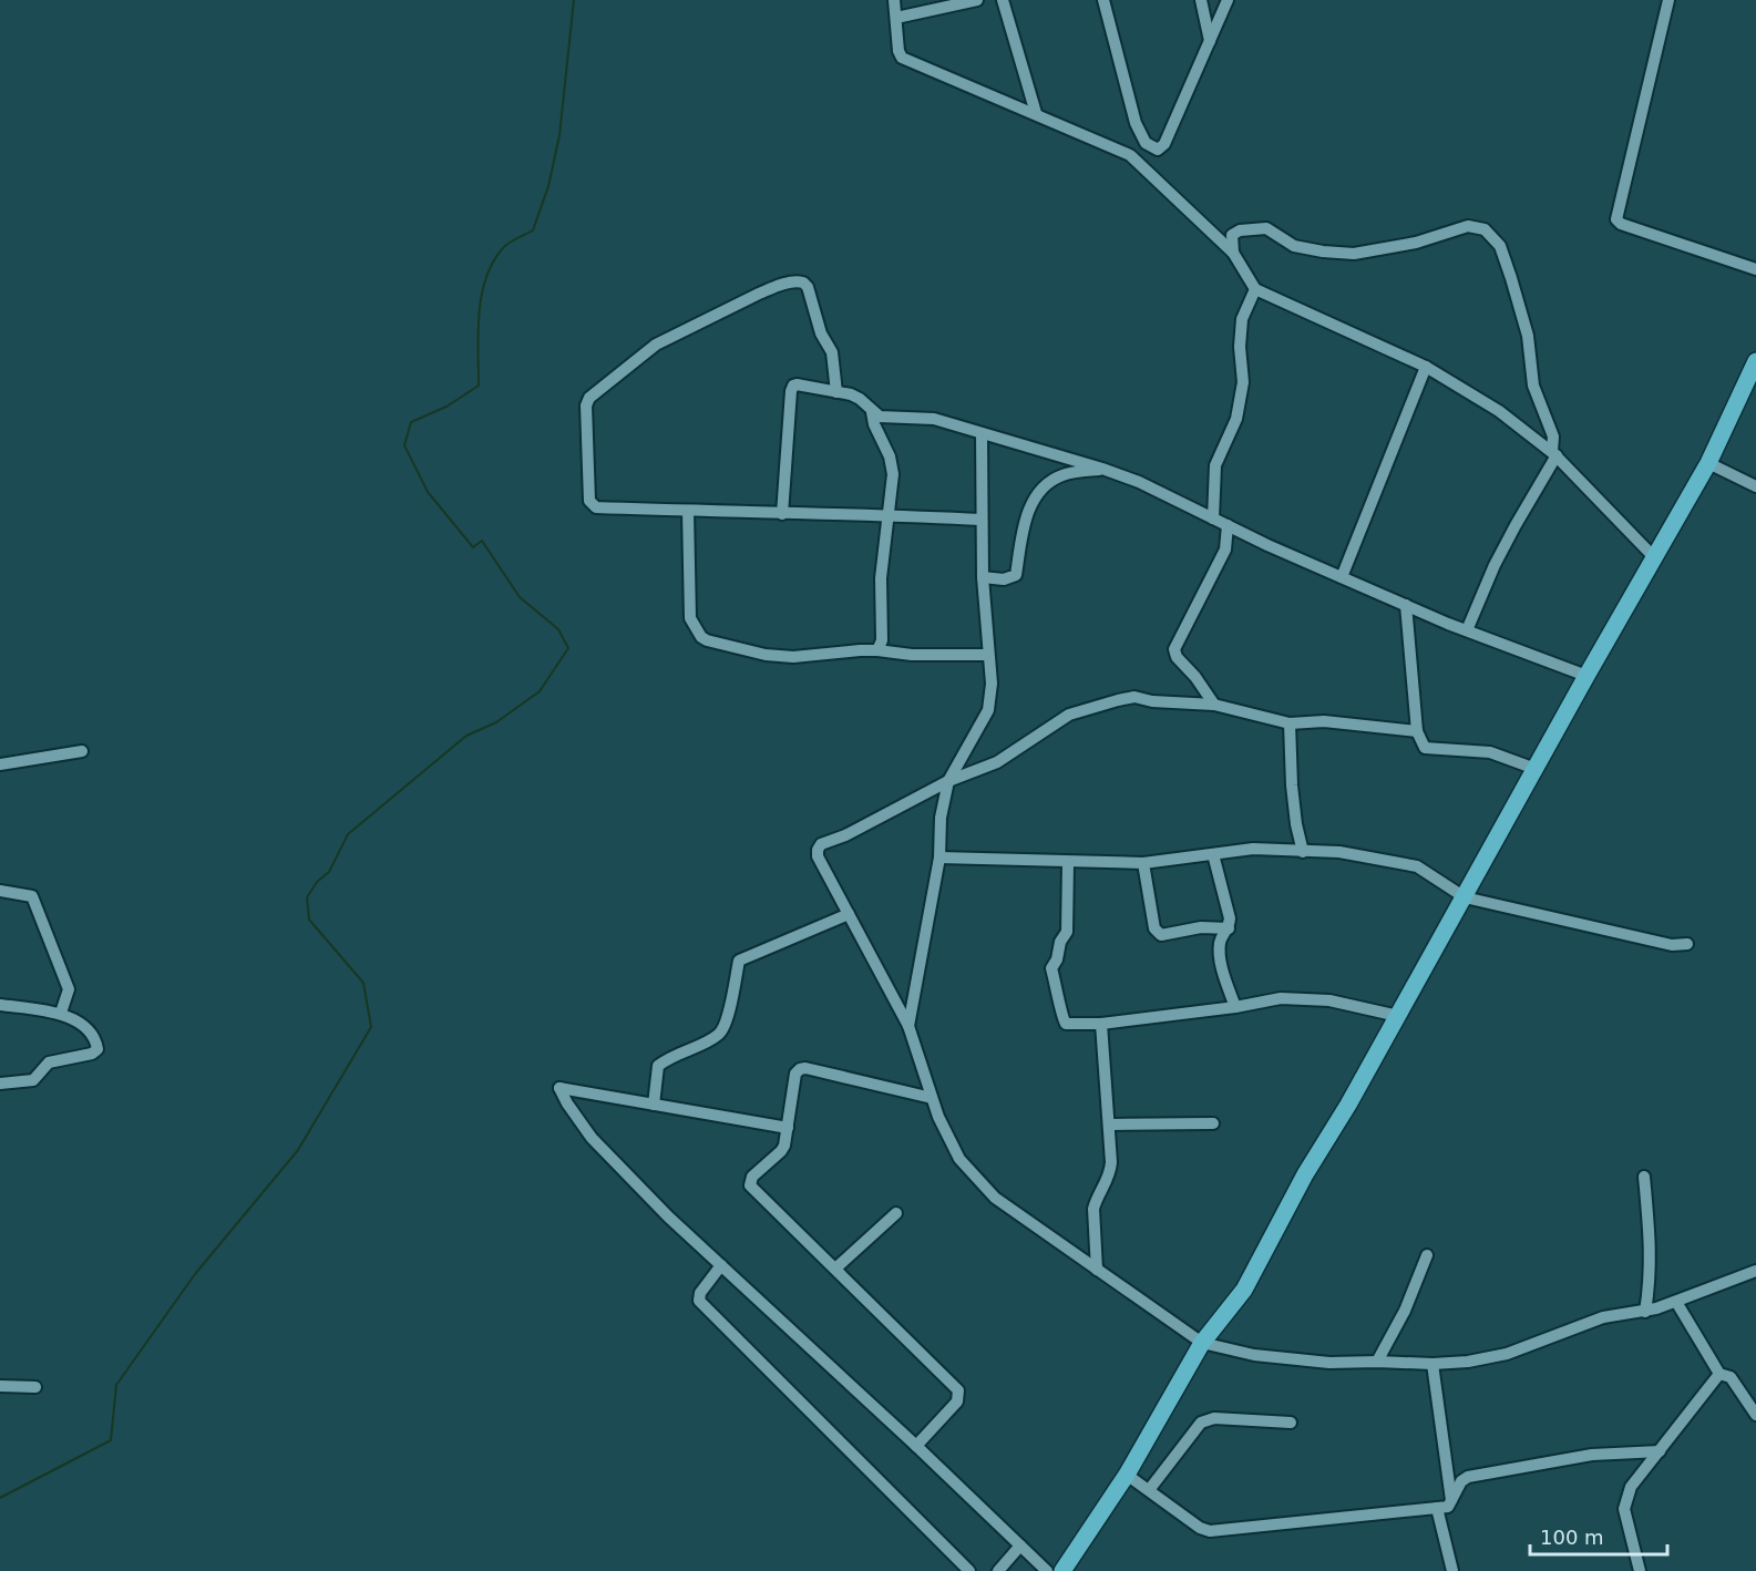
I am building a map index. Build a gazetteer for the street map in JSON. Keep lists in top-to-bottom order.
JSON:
{
  "scale_bar": "100 m"
}
